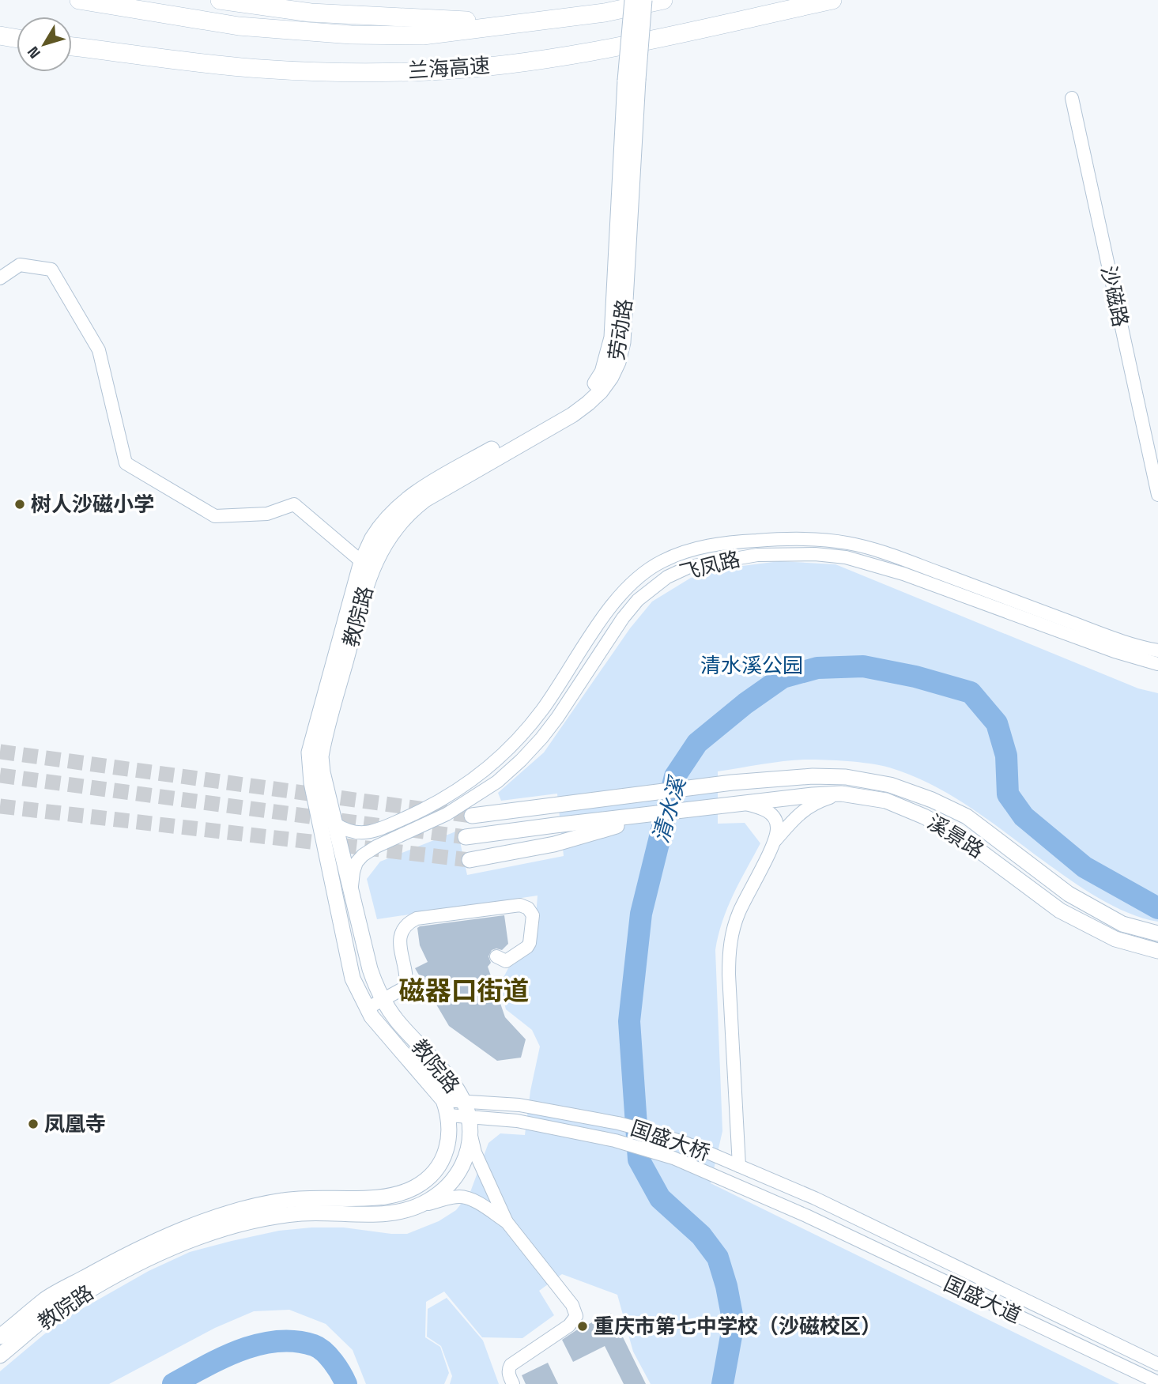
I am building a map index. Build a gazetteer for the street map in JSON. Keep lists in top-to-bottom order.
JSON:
{
  "streets": {
    "highway": ["兰海高速"],
    "main road": ["劳动路", "教院路", "溪景路"],
    "street": [
      "沙磁路",
      "飞凤路",
      "国盛大桥",
      "国盛大道"
    ]
  },
  "crossings": [
    ["劳动路", "教院路"],
    ["飞凤路", "教院路"],
    ["教院路", "国盛大桥"],
    ["国盛大桥", "国盛大道"]
  ],
  "districts": ["磁器口街道"],
  "water": ["清水溪"],
  "parks": ["清水溪公园"],
  "places": ["树人沙磁小学", "凤凰寺", "重庆市第七中学校（沙磁校区）"],
  "north": "bottom left"
}
